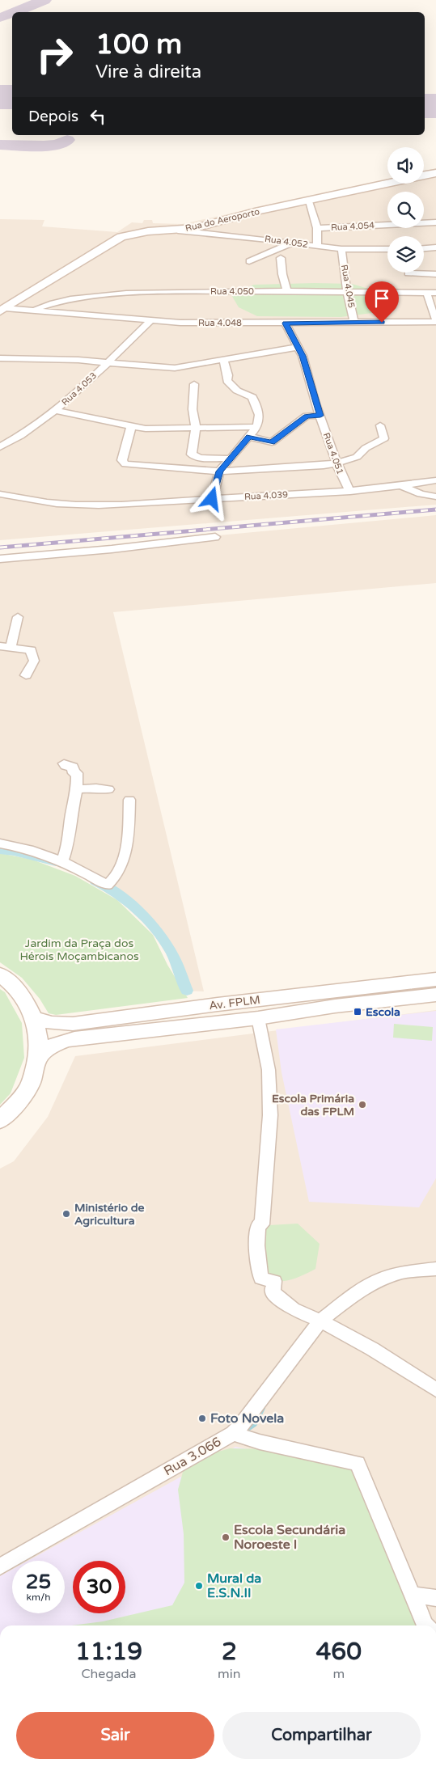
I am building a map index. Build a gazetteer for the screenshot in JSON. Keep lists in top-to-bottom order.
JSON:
{
  "streets": {
    "main road": ["Rua do Aeroporto", "Av. FPLM"],
    "street": [
      "Rua 4.054",
      "Rua 4.052",
      "Rua 4.045",
      "Rua 4.050",
      "Rua 4.048",
      "Rua 4.053",
      "Rua 4.051",
      "Rua 4.039",
      "Rua 3.066"
    ]
  },
  "crossings": [
    ["Rua do Aeroporto", "Rua 4.052"],
    ["Rua do Aeroporto", "Rua 4.048"],
    ["Rua 4.052", "Rua 4.045"],
    ["Rua 4.045", "Rua 4.050"],
    ["Rua 4.045", "Rua 4.048"],
    ["Rua 4.050", "Rua 4.048"],
    ["Rua 4.048", "Rua 4.053"],
    ["Rua 4.048", "Rua 4.051"],
    ["Rua 4.051", "Rua 4.039"]
  ],
  "parks": ["Jardim da Praça dos Hérois Moçambicanos"],
  "places": {
    "transit": ["Escola"],
    "other": [
      "Escola Primária das FPLM",
      "Ministério de Agricultura",
      "Foto Novela",
      "Escola Secundária Noroeste I",
      "Mural da E.S.N.II"
    ]
  },
  "page": {
    "turn": ["100 m", "Vire à direita"],
    "then": "Depois",
    "speed": "25 km/h",
    "limit": "30",
    "eta": [
      "11:19",
      "Chegada",
      "2",
      "min",
      "460",
      "m"
    ],
    "buttons": ["Sair", "Compartilhar"]
  }
}
